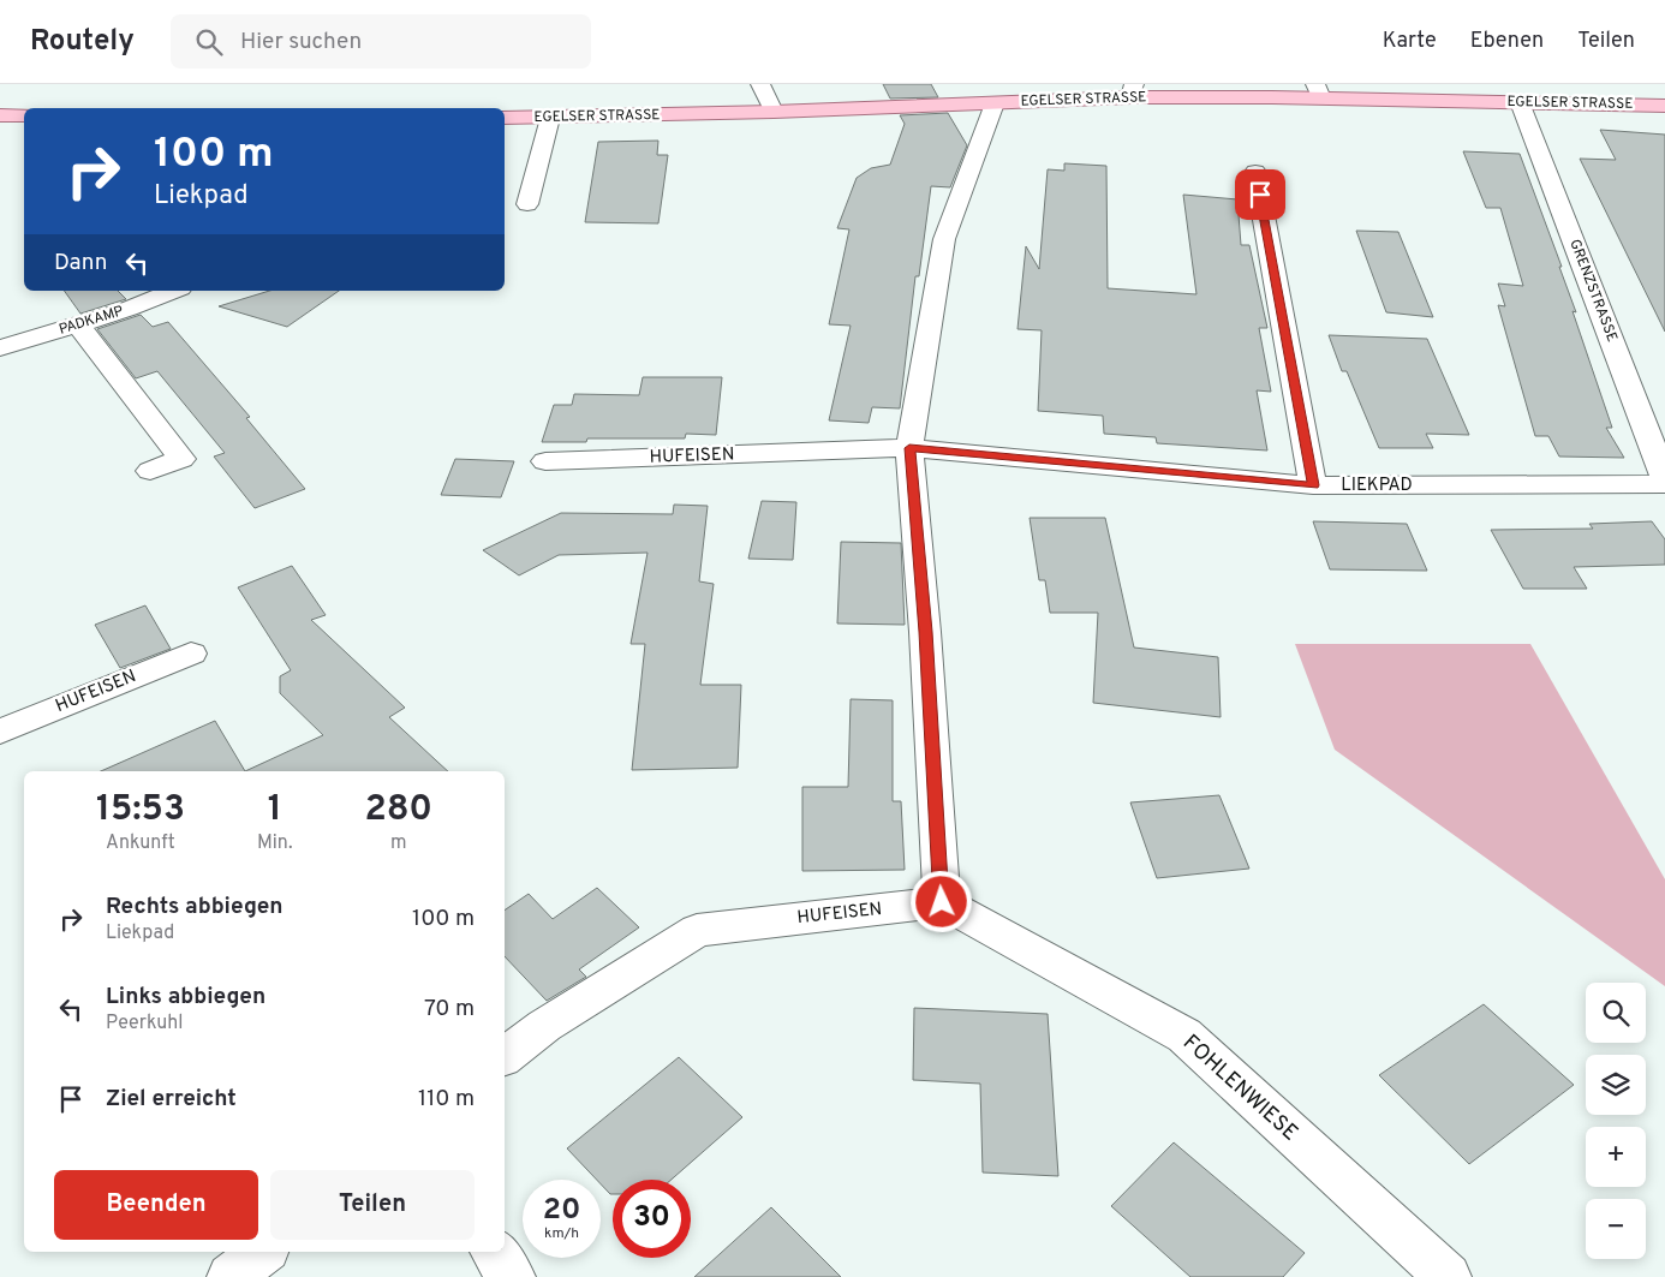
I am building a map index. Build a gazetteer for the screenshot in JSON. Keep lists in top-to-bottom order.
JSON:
{
  "streets": {
    "main road": ["EGELSER STRASSE"],
    "street": [
      "GRENZSTRASSE",
      "PADKAMP",
      "HUFEISEN",
      "LIEKPAD",
      "FOHLENWIESE"
    ]
  },
  "crossings": [
    ["EGELSER STRASSE", "GRENZSTRASSE"],
    ["HUFEISEN", "LIEKPAD"],
    ["HUFEISEN", "FOHLENWIESE"]
  ],
  "page": {
    "header": "Routely",
    "search": "Hier suchen",
    "nav": ["Karte", "Ebenen", "Teilen"],
    "turn": ["100 m", "Liekpad"],
    "then": "Dann",
    "eta": [
      "15:53",
      "Ankunft",
      "1",
      "Min.",
      "280",
      "m"
    ],
    "list": [
      {
        "name": "Rechts abbiegen",
        "note": "Liekpad",
        "value": "100 m"
      },
      {
        "name": "Links abbiegen",
        "note": "Peerkuhl",
        "value": "70 m"
      },
      {
        "name": "Ziel erreicht",
        "value": "110 m"
      }
    ],
    "map_buttons": ["+", "−"],
    "buttons": ["Beenden", "Teilen"],
    "speed": "20 km/h",
    "limit": "30"
  }
}
